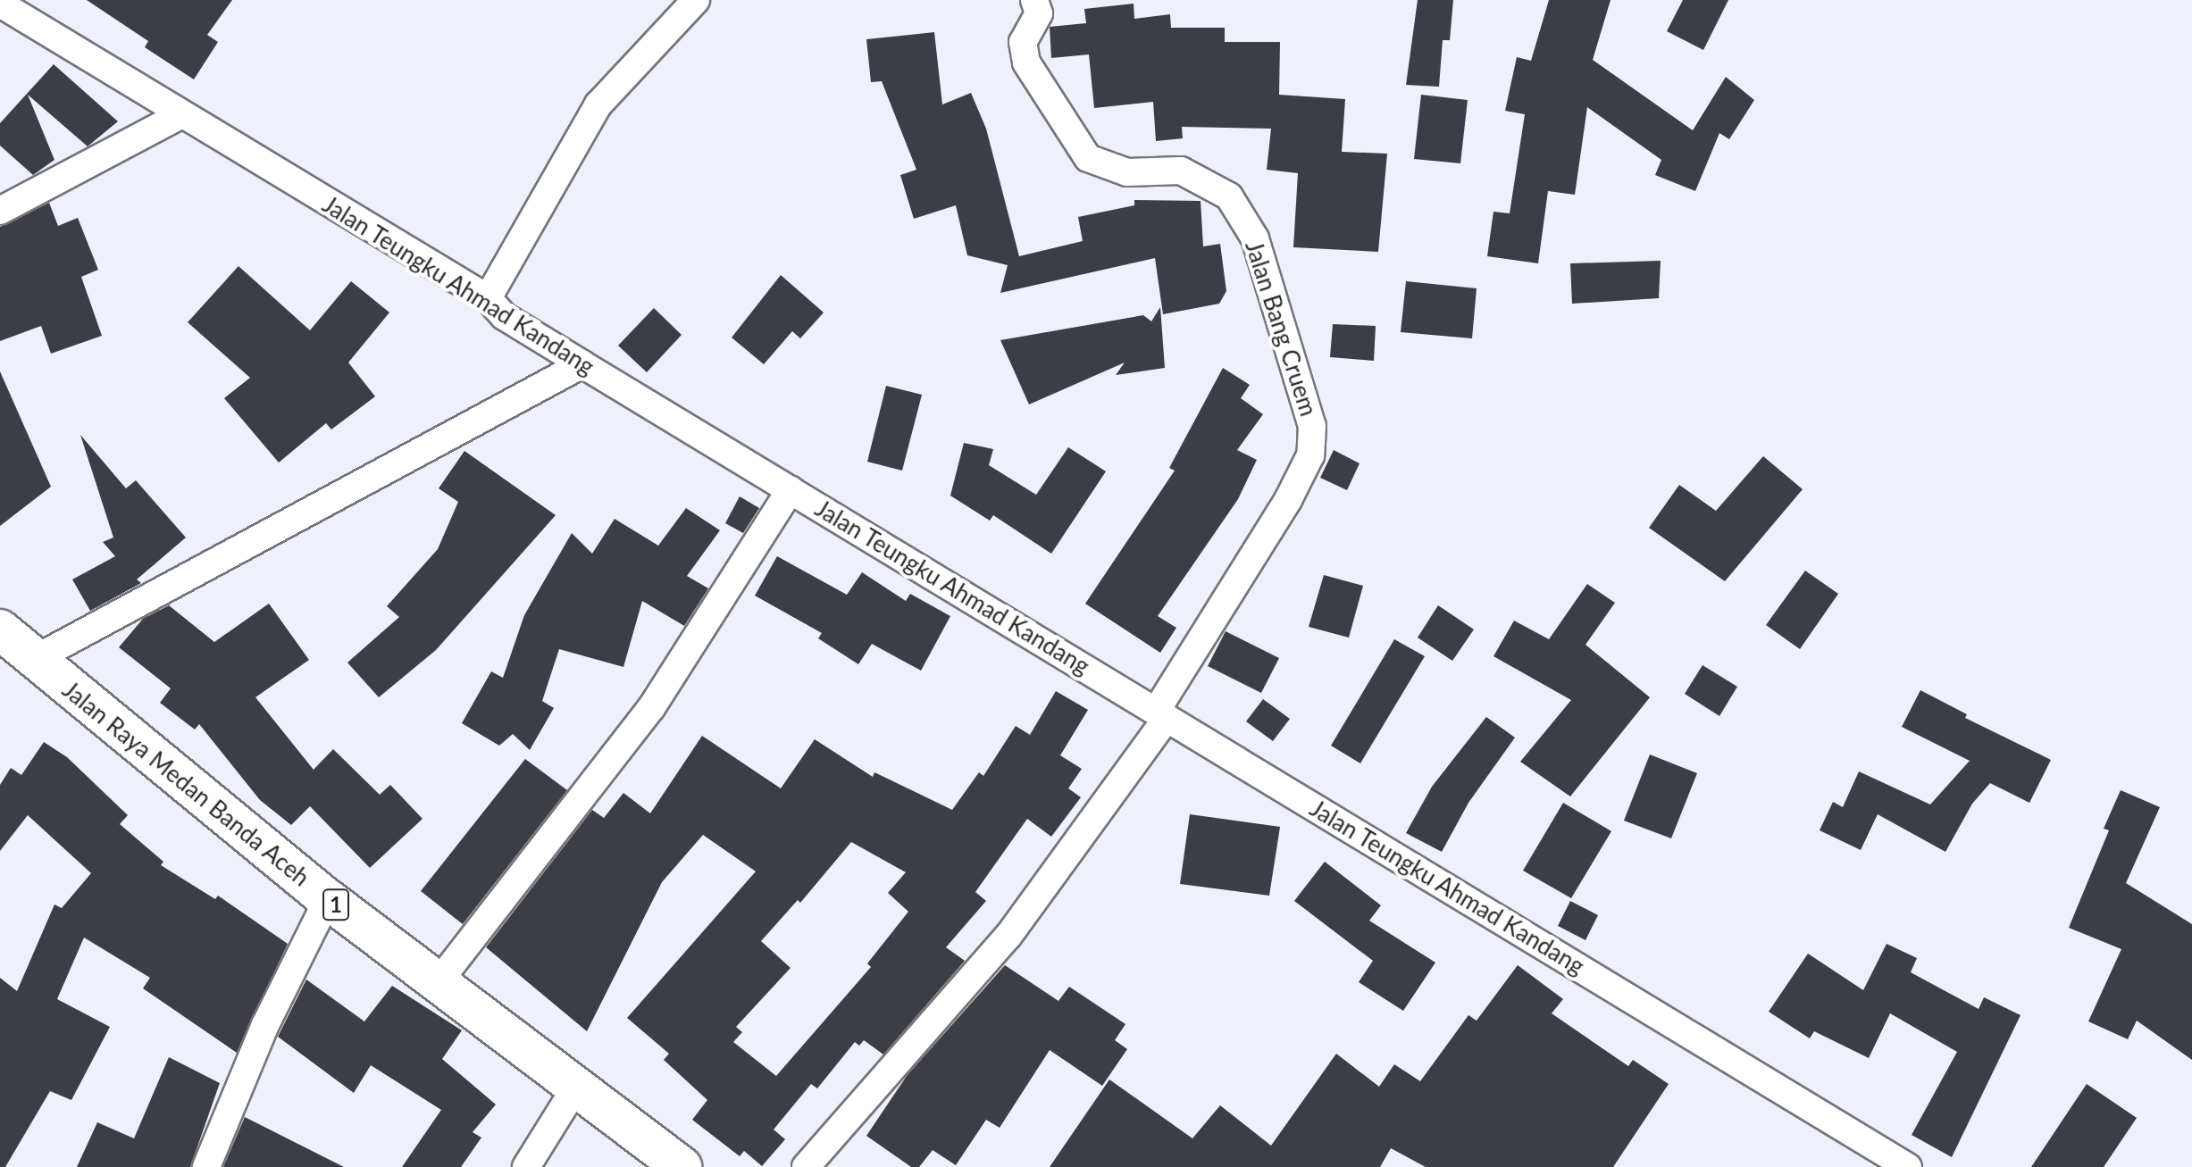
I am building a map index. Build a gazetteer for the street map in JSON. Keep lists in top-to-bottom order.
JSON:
{
  "streets": {
    "highway": ["Jalan Raya Medan Banda Aceh", "1"],
    "street": ["Jalan Teungku Ahmad Kandang", "Jalan Bang Cruem"]
  },
  "crossings": [
    ["Jalan Teungku Ahmad Kandang", "Jalan Bang Cruem"]
  ]
}
